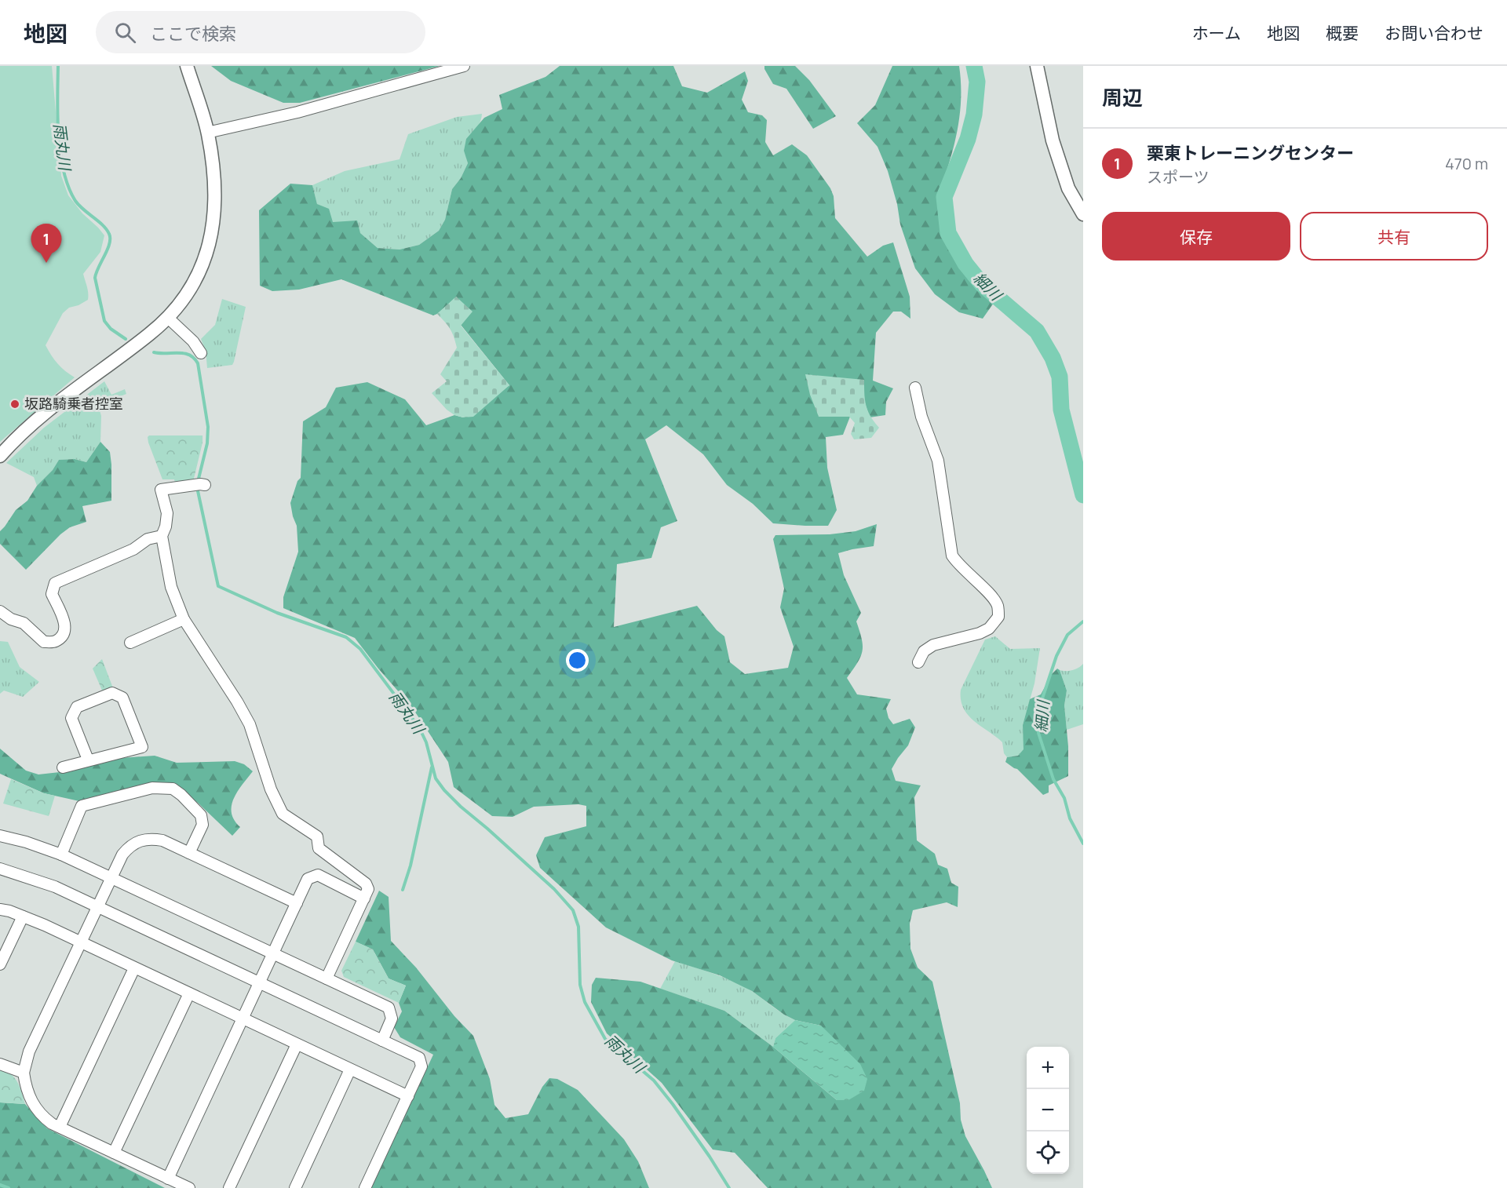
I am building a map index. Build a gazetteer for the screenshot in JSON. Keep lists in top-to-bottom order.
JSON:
{
  "water": ["雨丸川", "細川"],
  "places": ["坂路騎乗者控室"],
  "page": {
    "header": "地図",
    "search": "ここで検索",
    "nav": [
      "ホーム",
      "地図",
      "概要",
      "お問い合わせ"
    ],
    "heading": "周辺",
    "list": [
      {
        "mark": "1",
        "name": "栗東トレーニングセンター",
        "note": "スポーツ",
        "value": "470 m"
      }
    ],
    "buttons": ["保存", "共有"],
    "pins": "1",
    "map_buttons": ["+", "−"]
  }
}
